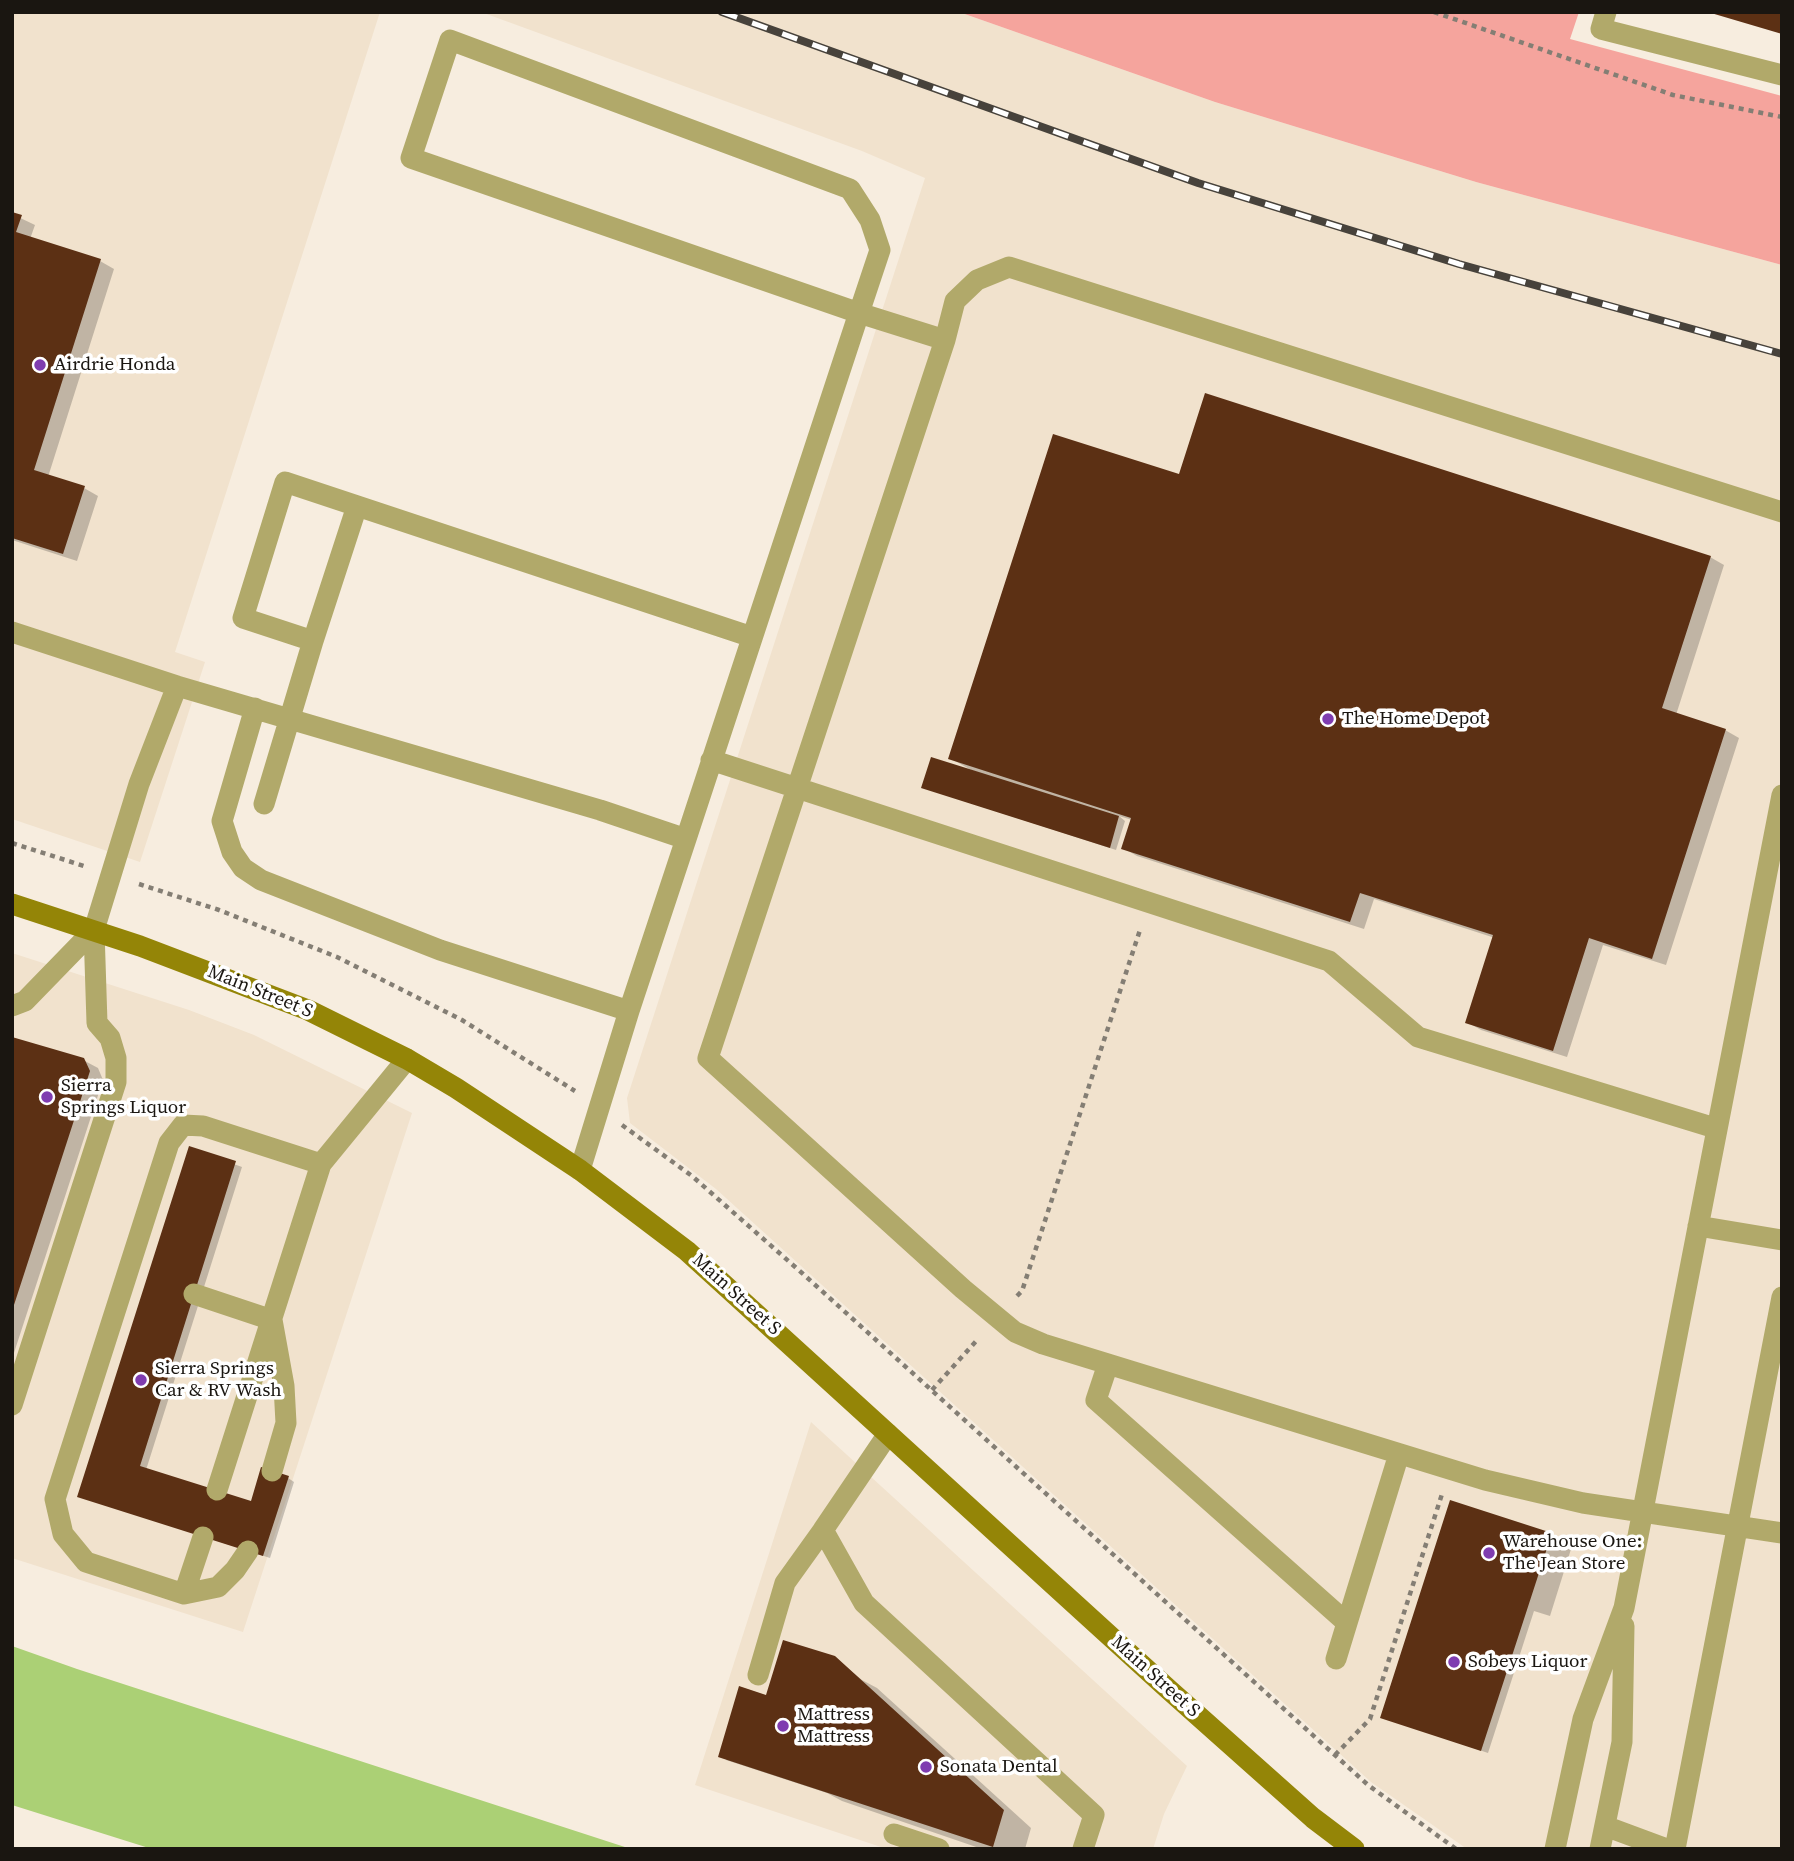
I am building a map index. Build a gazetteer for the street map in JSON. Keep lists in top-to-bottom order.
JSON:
{
  "streets": {
    "main road": ["Main Street S"]
  },
  "places": [
    "Airdrie Honda",
    "The Home Depot",
    "Sierra Springs Liquor",
    "Sierra Springs Car & RV Wash",
    "Warehouse One: The Jean Store",
    "Sobeys Liquor",
    "Mattress Mattress",
    "Sonata Dental"
  ]
}
